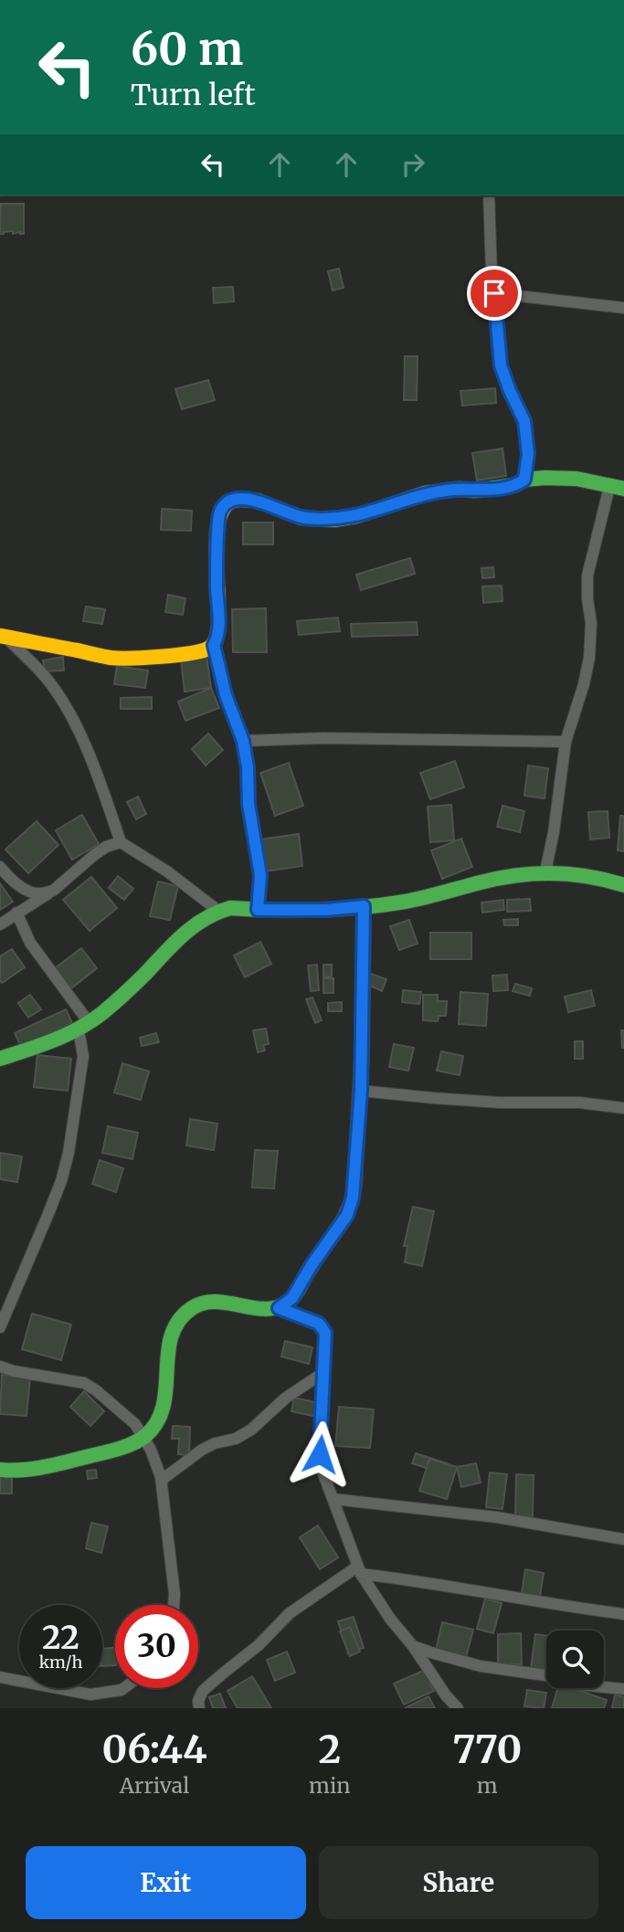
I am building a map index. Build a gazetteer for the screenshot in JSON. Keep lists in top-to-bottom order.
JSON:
{
  "page": {
    "turn": ["60 m", "Turn left"],
    "speed": "22 km/h",
    "limit": "30",
    "eta": [
      "06:44",
      "Arrival",
      "2",
      "min",
      "770",
      "m"
    ],
    "buttons": ["Exit", "Share"]
  }
}
